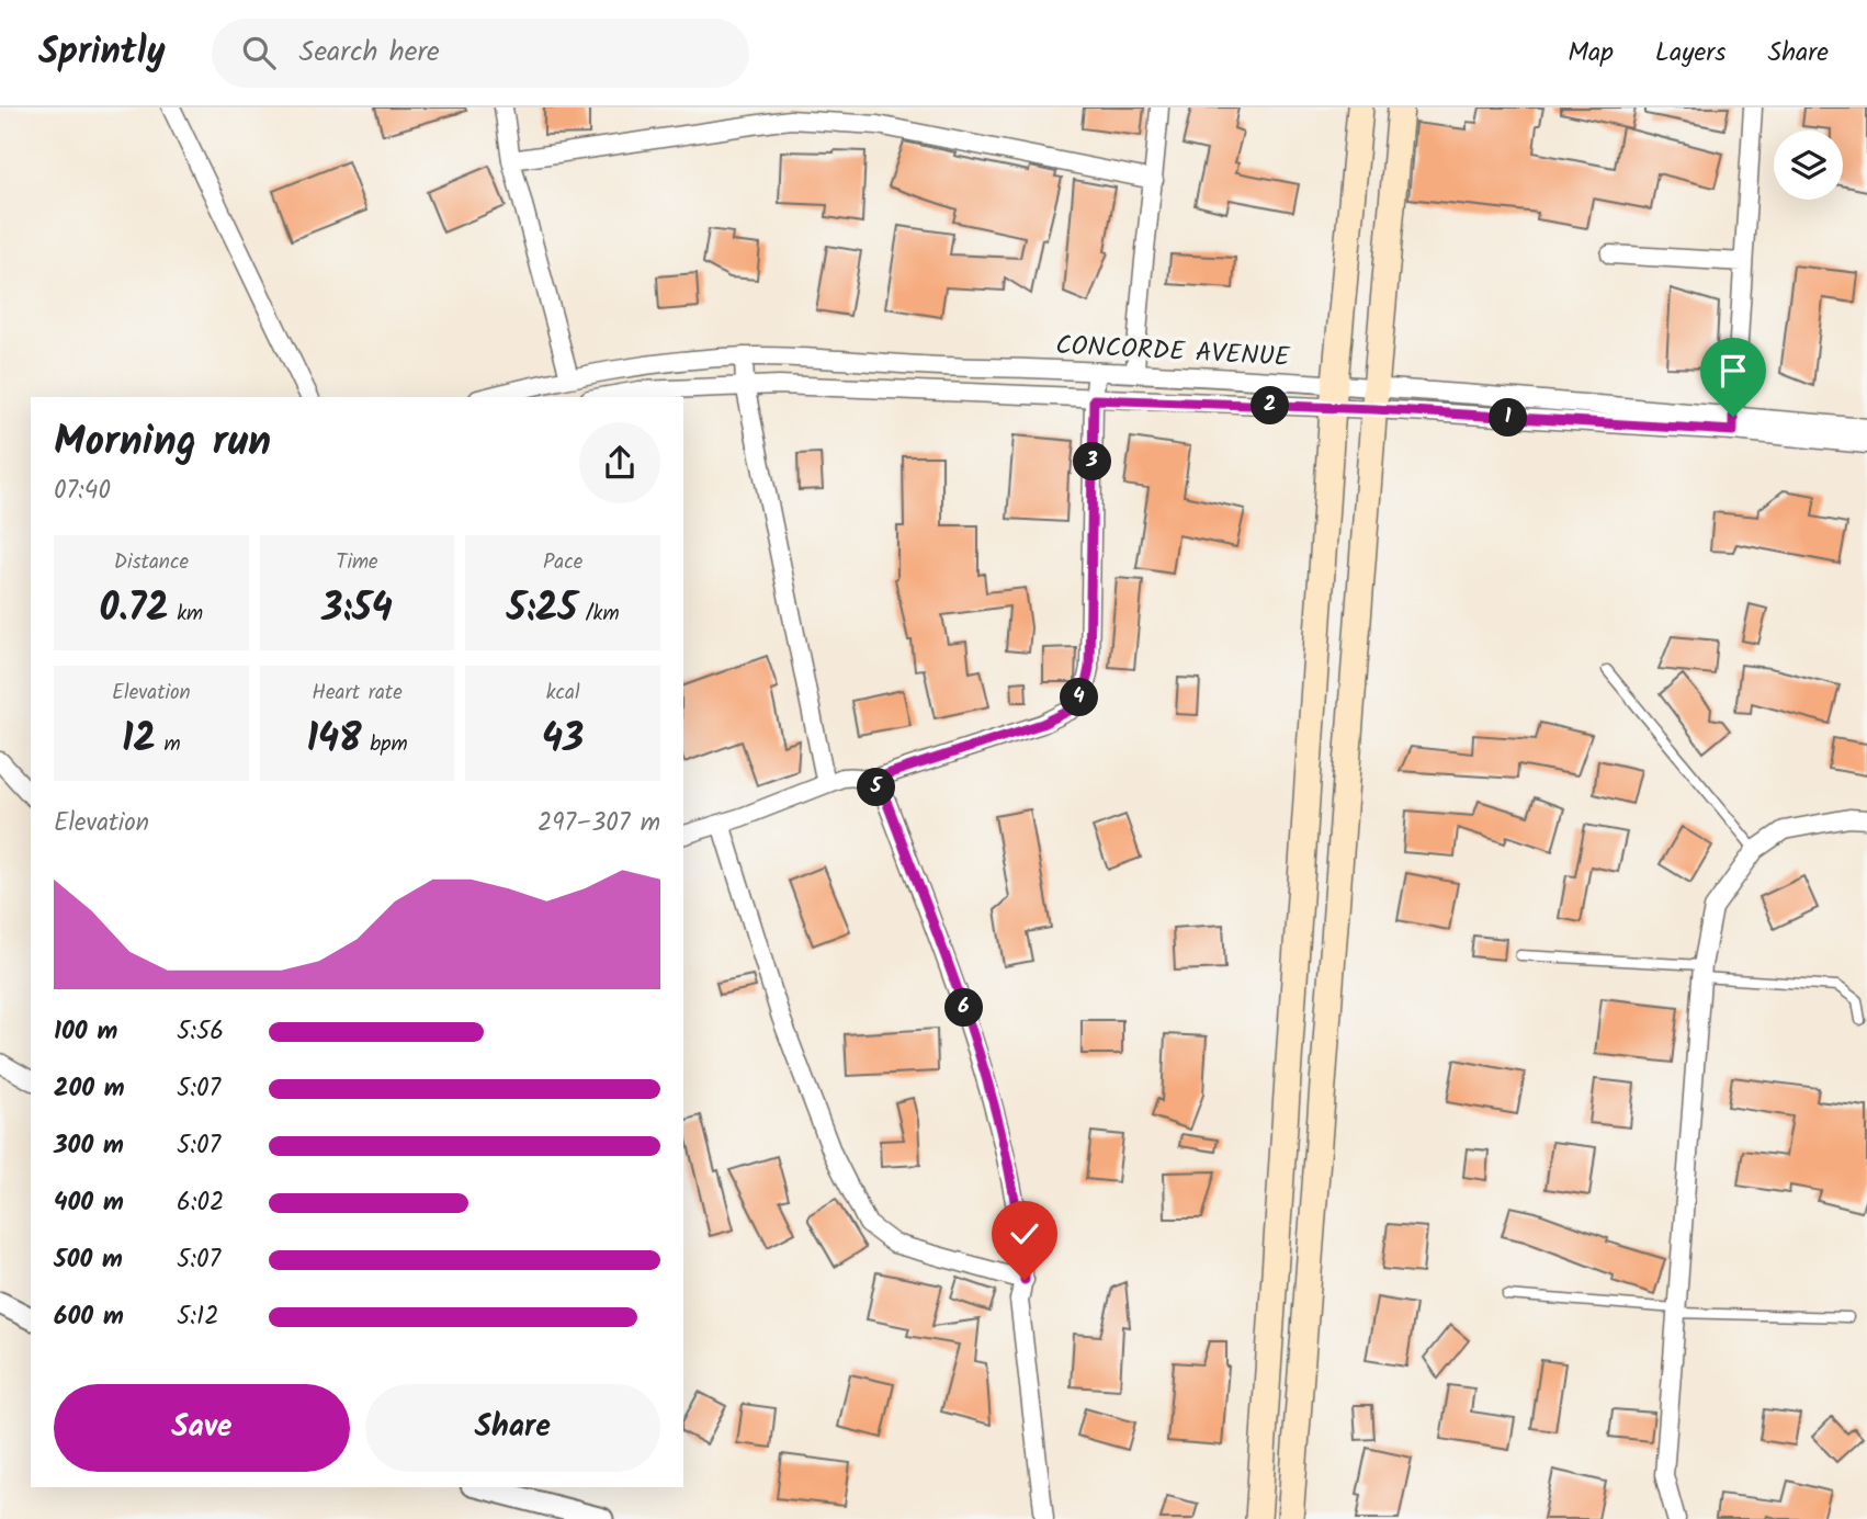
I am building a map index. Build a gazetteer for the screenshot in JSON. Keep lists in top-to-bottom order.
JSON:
{
  "streets": {
    "street": ["CONCORDE AVENUE"]
  },
  "page": {
    "header": "Sprintly",
    "search": "Search here",
    "nav": ["Map", "Layers", "Share"],
    "pins": [
      "2",
      "1",
      "3",
      "4",
      "5",
      "6"
    ],
    "heading": ["Morning run", "07:40"],
    "stats": [
      ["Distance", "0.72 km"],
      ["Time", "3:54"],
      ["Pace", "5:25 /km"],
      ["Elevation", "12 m"],
      ["Heart rate", "148 bpm"],
      ["kcal", "43"]
    ],
    "chart": ["Elevation", "297–307 m"],
    "list": [
      {
        "name": "100 m",
        "note": "5:56"
      },
      {
        "name": "200 m",
        "note": "5:07"
      },
      {
        "name": "300 m",
        "note": "5:07"
      },
      {
        "name": "400 m",
        "note": "6:02"
      },
      {
        "name": "500 m",
        "note": "5:07"
      },
      {
        "name": "600 m",
        "note": "5:12"
      }
    ],
    "buttons": ["Save", "Share"]
  }
}
